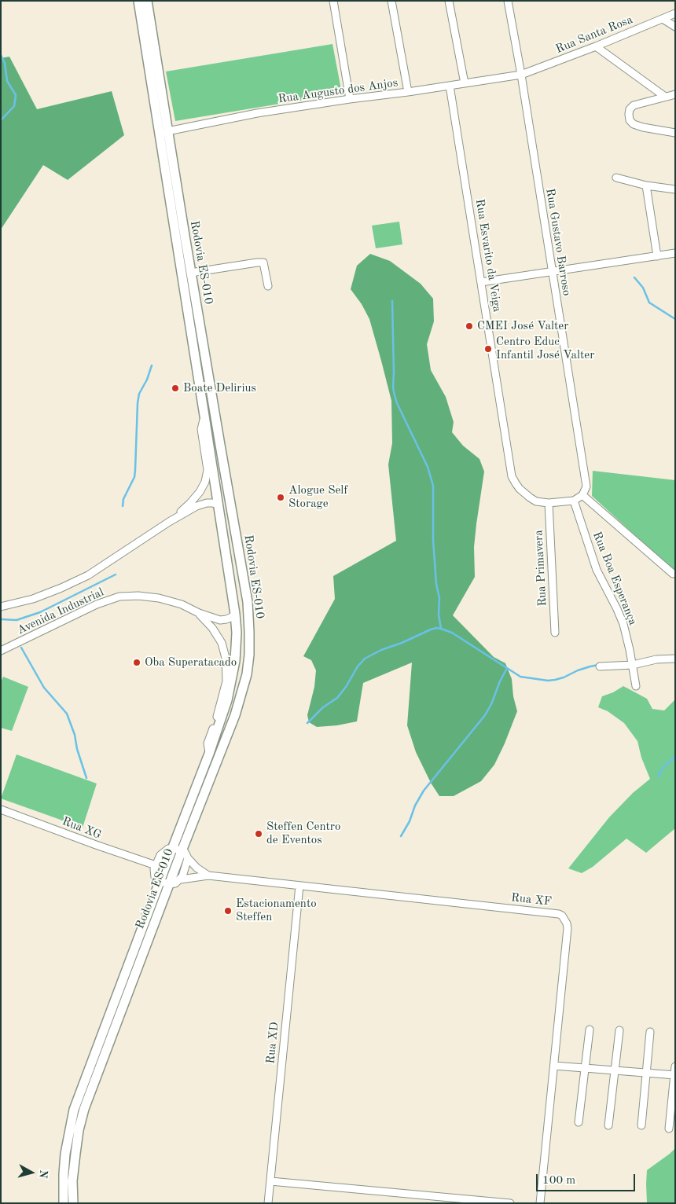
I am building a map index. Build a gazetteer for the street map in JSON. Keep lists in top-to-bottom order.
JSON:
{
  "streets": {
    "main road": ["Rodovia ES-010"],
    "street": [
      "Rua Santa Rosa",
      "Rua Augusto dos Anjos",
      "Rua Gustavo Barroso",
      "Rua Esvarito da Veiga",
      "Rua Primavera",
      "Rua Boa Esperança",
      "Avenida Industrial",
      "Rua XG",
      "Rua XF",
      "Rua XD"
    ]
  },
  "crossings": [
    ["Rua Santa Rosa", "Rua Augusto dos Anjos"],
    ["Rua Santa Rosa", "Rua Gustavo Barroso"],
    ["Rua Augusto dos Anjos", "Rua Gustavo Barroso"],
    ["Rua Augusto dos Anjos", "Rua Esvarito da Veiga"],
    ["Rua Augusto dos Anjos", "Rodovia ES-010"],
    ["Rua Gustavo Barroso", "Rua Esvarito da Veiga"],
    ["Rua Esvarito da Veiga", "Rua Primavera"],
    ["Rua Esvarito da Veiga", "Rua Boa Esperança"],
    ["Rodovia ES-010", "Avenida Industrial"],
    ["Rodovia ES-010", "Rua XF"],
    ["Rua XF", "Rua XD"]
  ],
  "places": [
    "CMEI José Valter",
    "Centro Educ Infantil José Valter",
    "Boate Delirius",
    "Alogue Self Storage",
    "Oba Superatacado",
    "Steffen Centro de Eventos",
    "Estacionamento Steffen"
  ],
  "scale_bar": "100 m",
  "north": "right"
}
